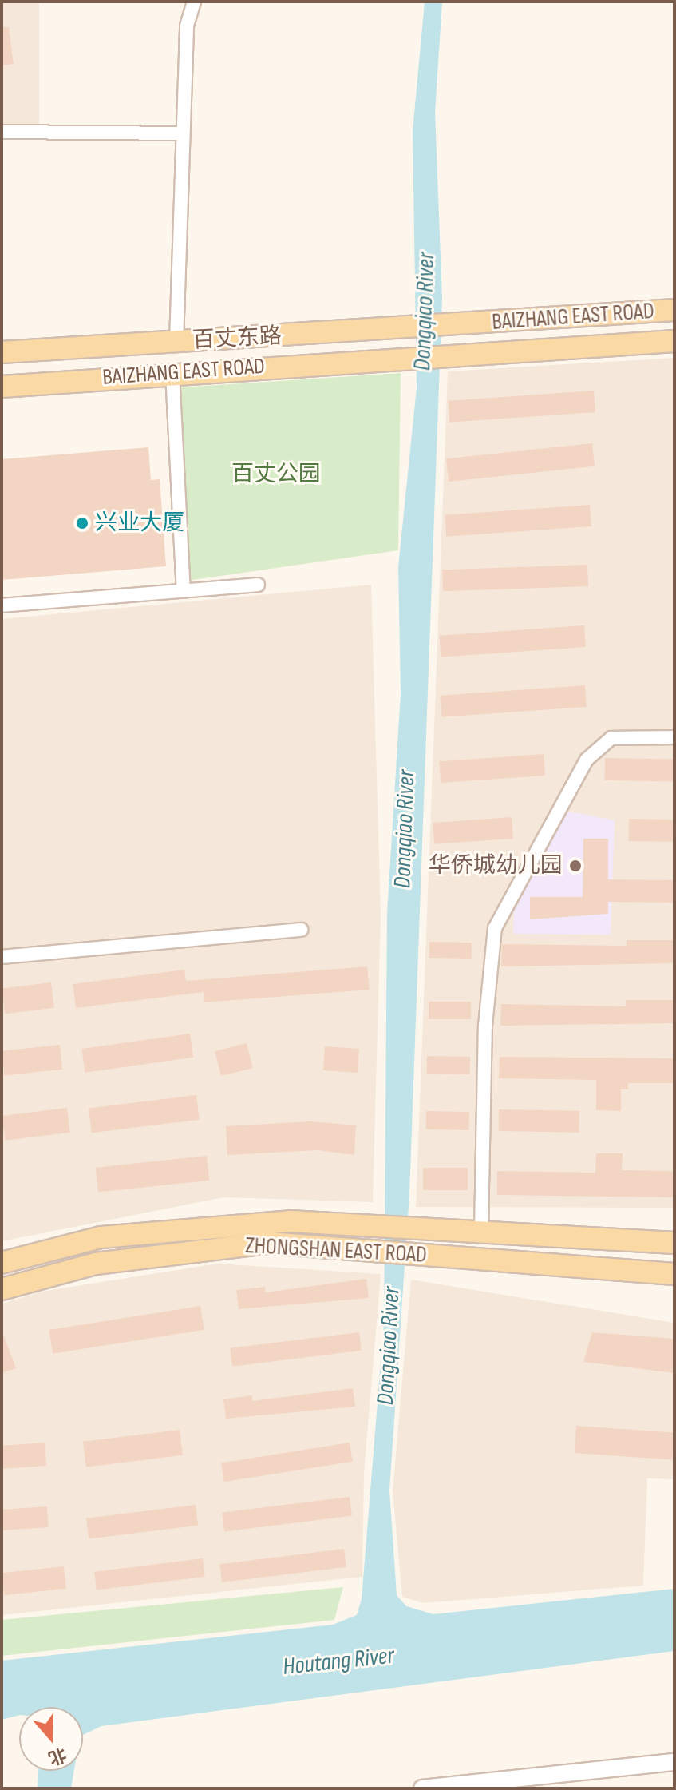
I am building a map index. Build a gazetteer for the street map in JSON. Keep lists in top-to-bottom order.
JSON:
{
  "streets": {
    "main road": ["BAIZHANG EAST ROAD", "百丈东路", "ZHONGSHAN EAST ROAD"]
  },
  "crossings": [
    ["BAIZHANG EAST ROAD", "百丈东路"]
  ],
  "water": ["Dongqiao River", "Houtang River"],
  "parks": ["百丈公园"],
  "places": ["兴业大厦", "华侨城幼儿园"],
  "north": "bottom"
}
